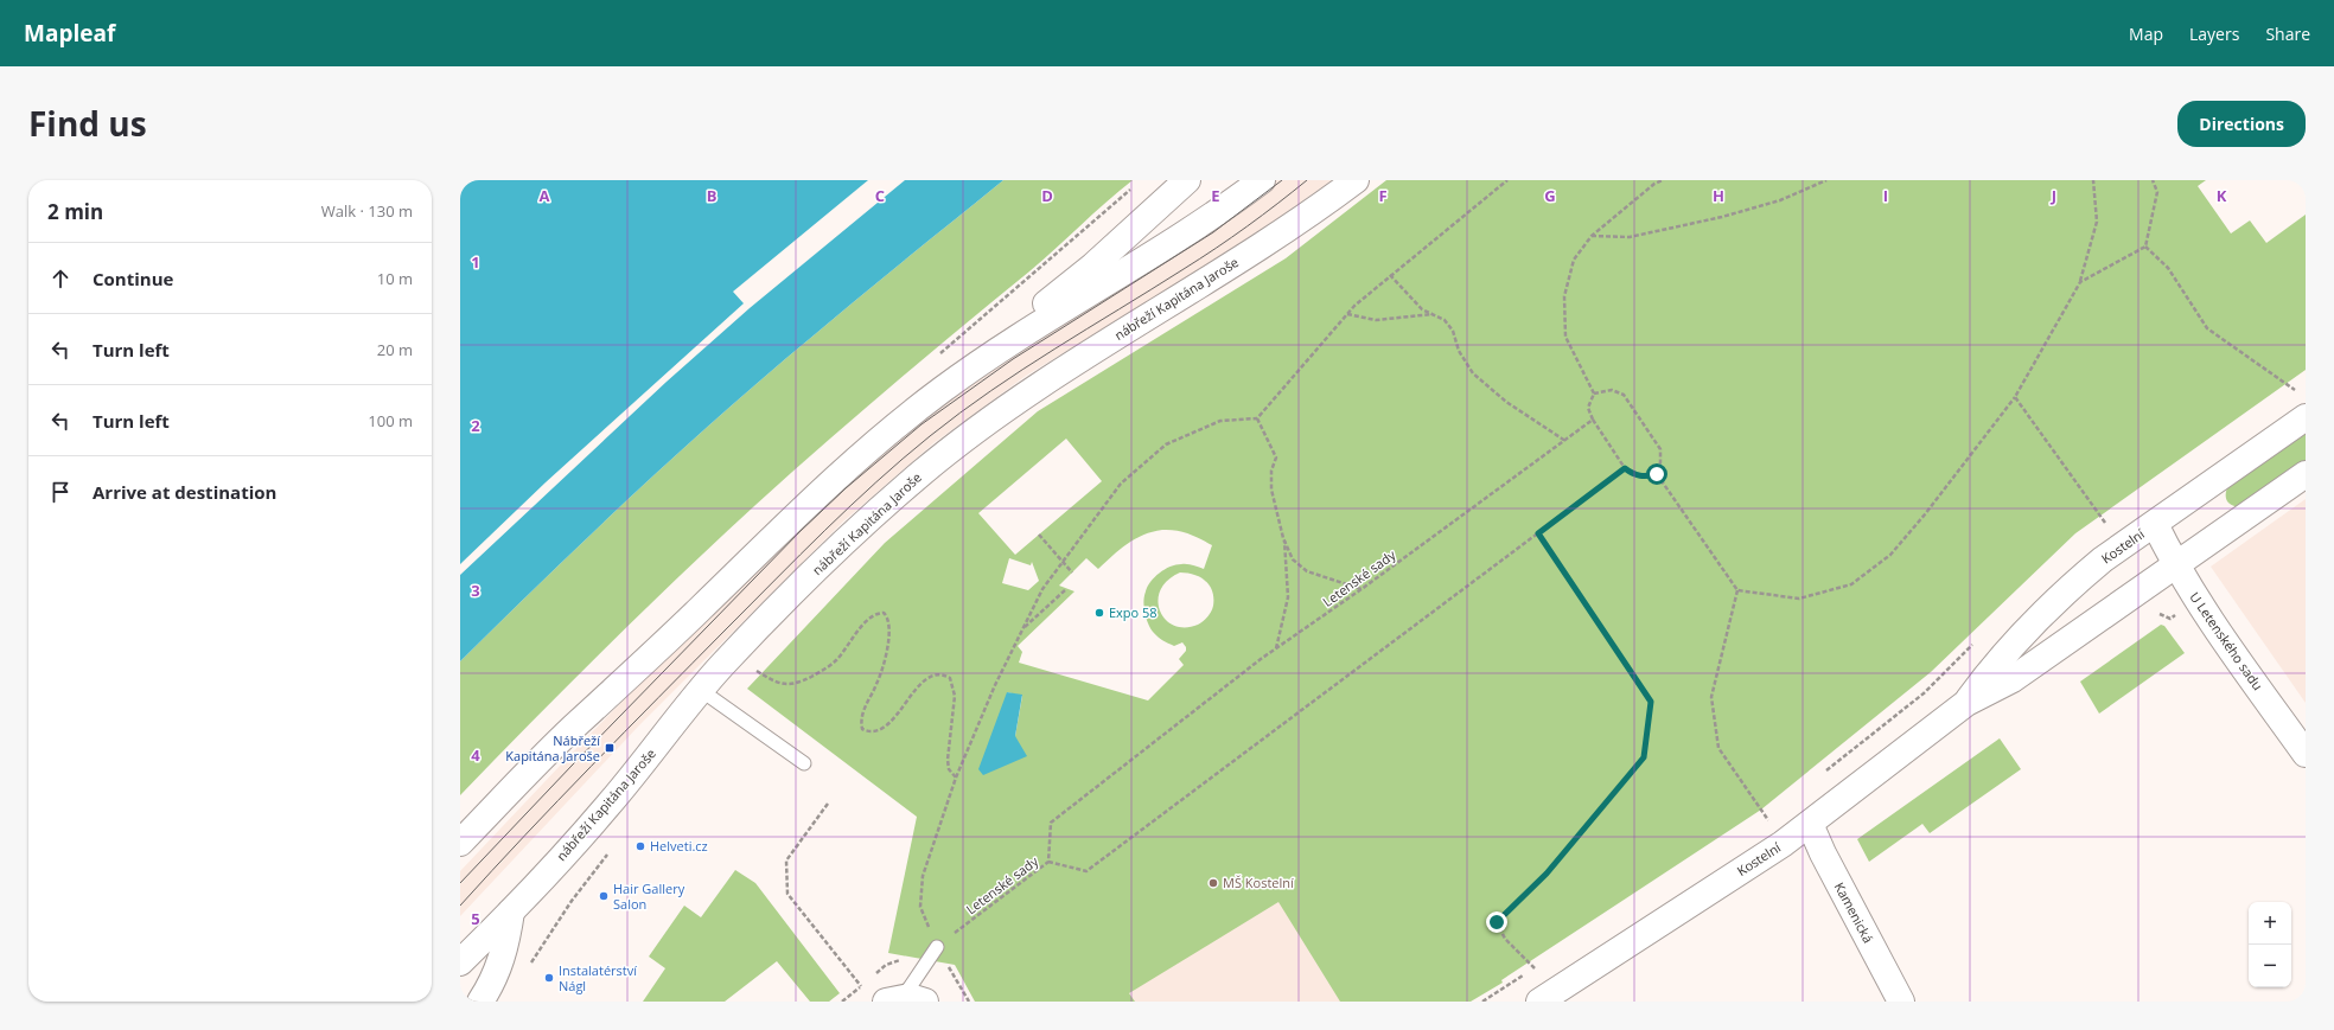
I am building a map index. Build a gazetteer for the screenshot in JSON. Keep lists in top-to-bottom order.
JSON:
{
  "streets": {
    "main road": [
      "nábřeží Kapitána Jaroše",
      "Kostelní",
      "U Letenského sadu",
      "Kamenická"
    ],
    "path": ["Letenské sady"]
  },
  "crossings": [
    ["Kostelní", "U Letenského sadu"],
    ["Kostelní", "Kamenická"]
  ],
  "places": {
    "other": [
      "Expo 58",
      "Helveti.cz",
      "MŠ Kostelní",
      "Hair Gallery Salon",
      "Instalatérství Nágl"
    ],
    "transit": ["Nábřeží Kapitána Jaroše"]
  },
  "page": {
    "header": "Mapleaf",
    "nav": ["Map", "Layers", "Share"],
    "title": "Find us",
    "buttons": "Directions",
    "heading": ["2 min", "Walk · 130 m"],
    "list": [
      ["Continue", "10 m"],
      ["Turn left", "20 m"],
      ["Turn left", "100 m"],
      "Arrive at destination"
    ],
    "map_buttons": ["+", "−"]
  },
  "grid": {
    "columns": [
      "A",
      "B",
      "C",
      "D",
      "E",
      "F",
      "G",
      "H",
      "I",
      "J",
      "K"
    ],
    "rows": [
      "1",
      "2",
      "3",
      "4",
      "5"
    ]
  }
}
